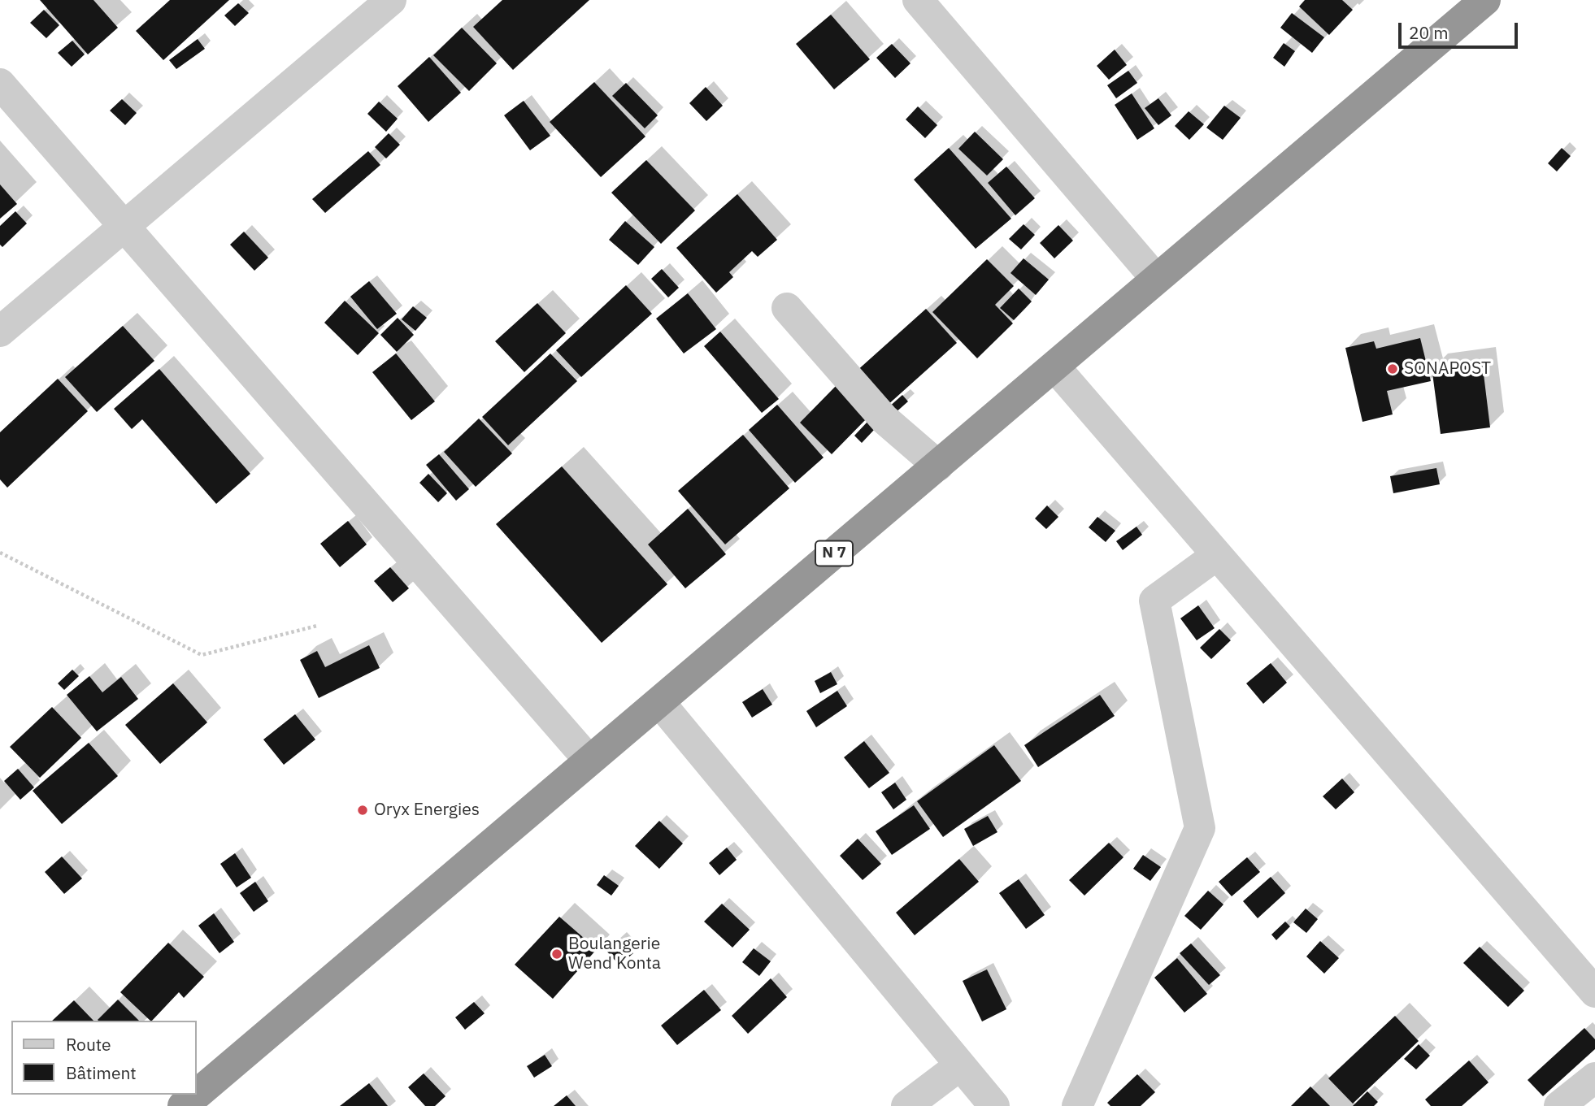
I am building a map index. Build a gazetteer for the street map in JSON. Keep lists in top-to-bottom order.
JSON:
{
  "streets": {
    "highway": ["N 7"]
  },
  "places": ["SONAPOST", "Oryx Energies", "Boulangerie Wend Konta"],
  "legend": ["Route", "Bâtiment"],
  "scale_bar": "20 m"
}
